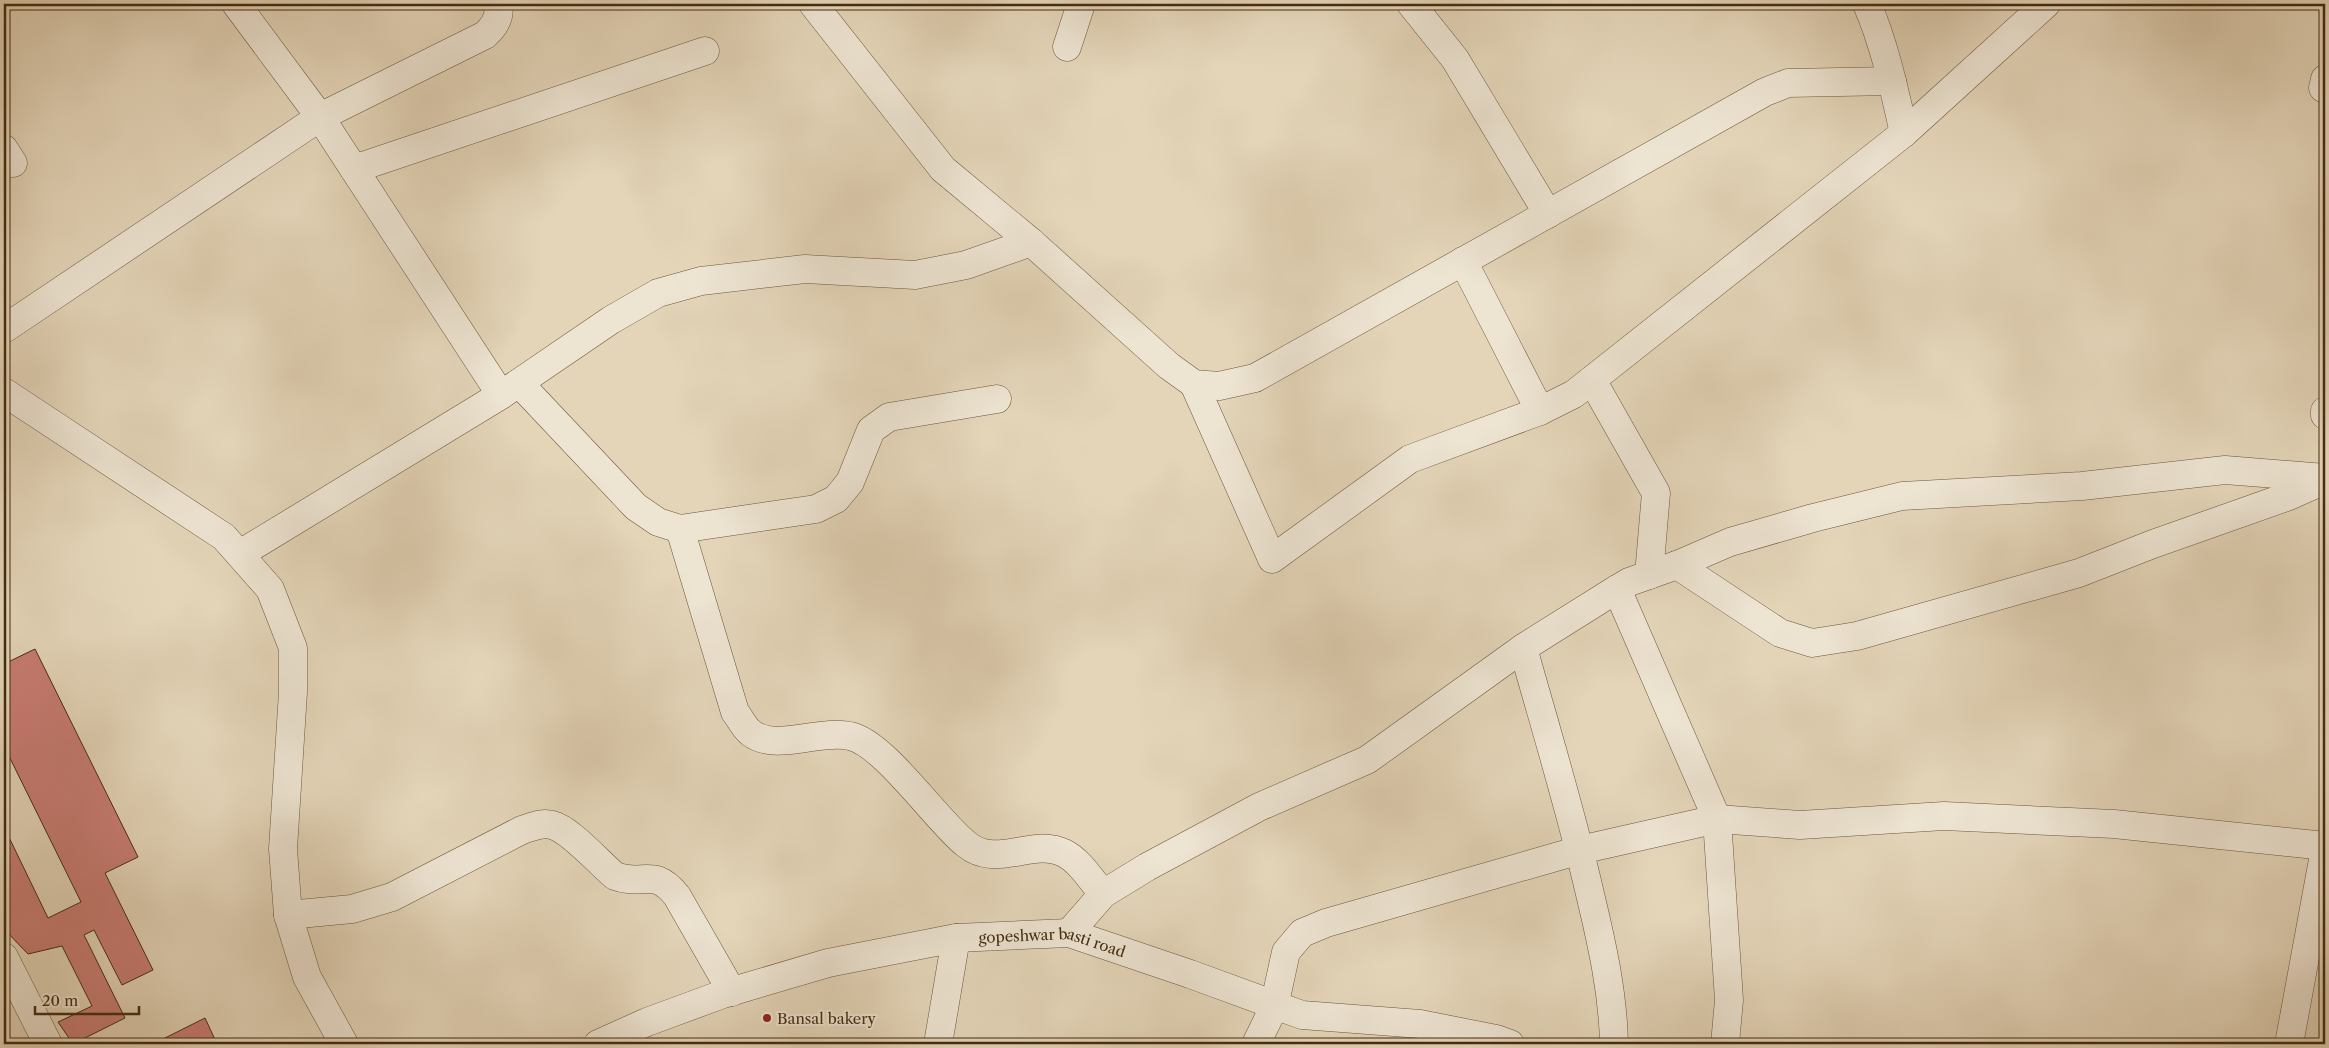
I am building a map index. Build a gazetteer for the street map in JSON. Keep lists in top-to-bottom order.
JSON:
{
  "streets": {
    "street": ["gopeshwar basti road"]
  },
  "places": ["Bansal bakery"],
  "scale_bar": "20 m"
}
